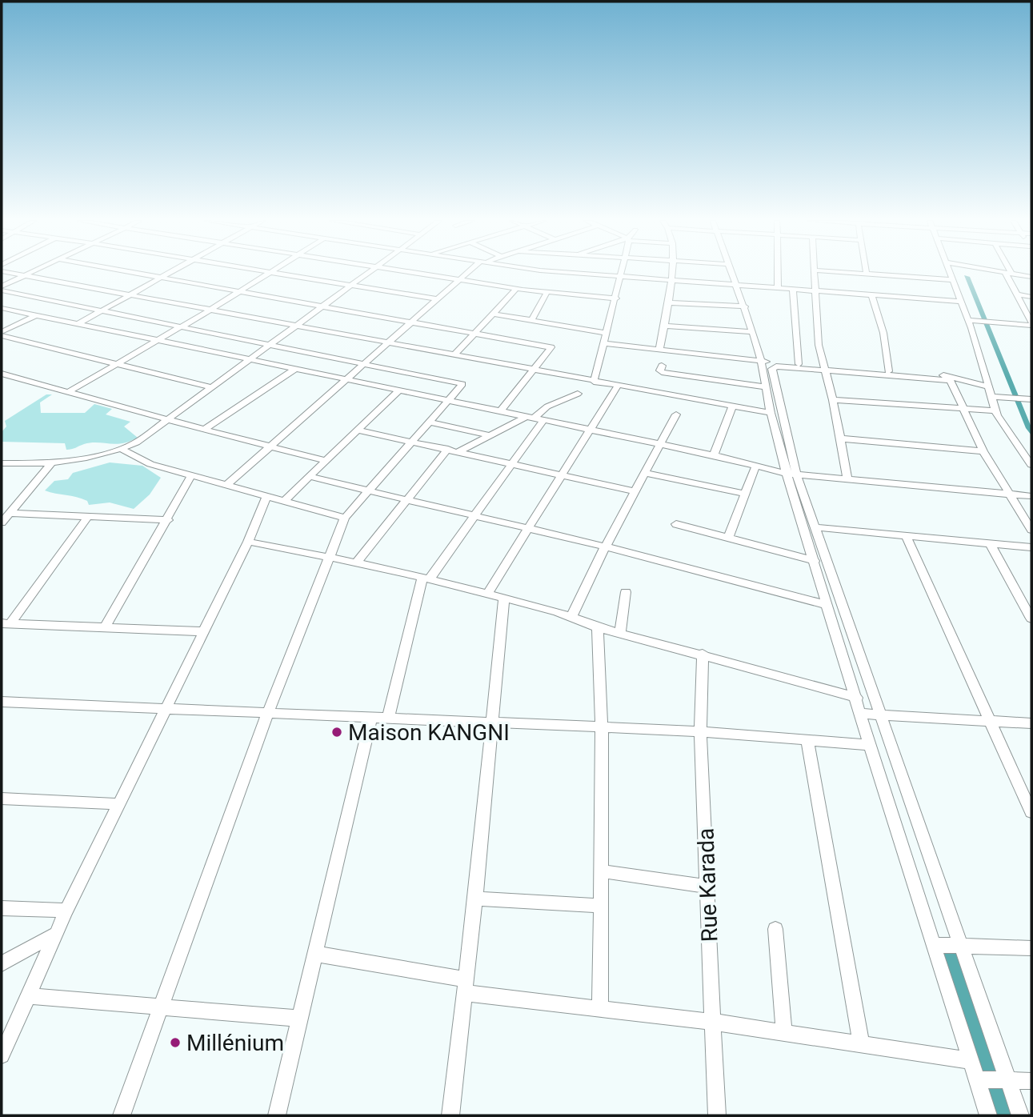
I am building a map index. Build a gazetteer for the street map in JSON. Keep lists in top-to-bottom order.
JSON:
{
  "streets": {
    "street": ["Rue Karada"]
  },
  "places": ["Maison KANGNI", "Millénium"]
}
